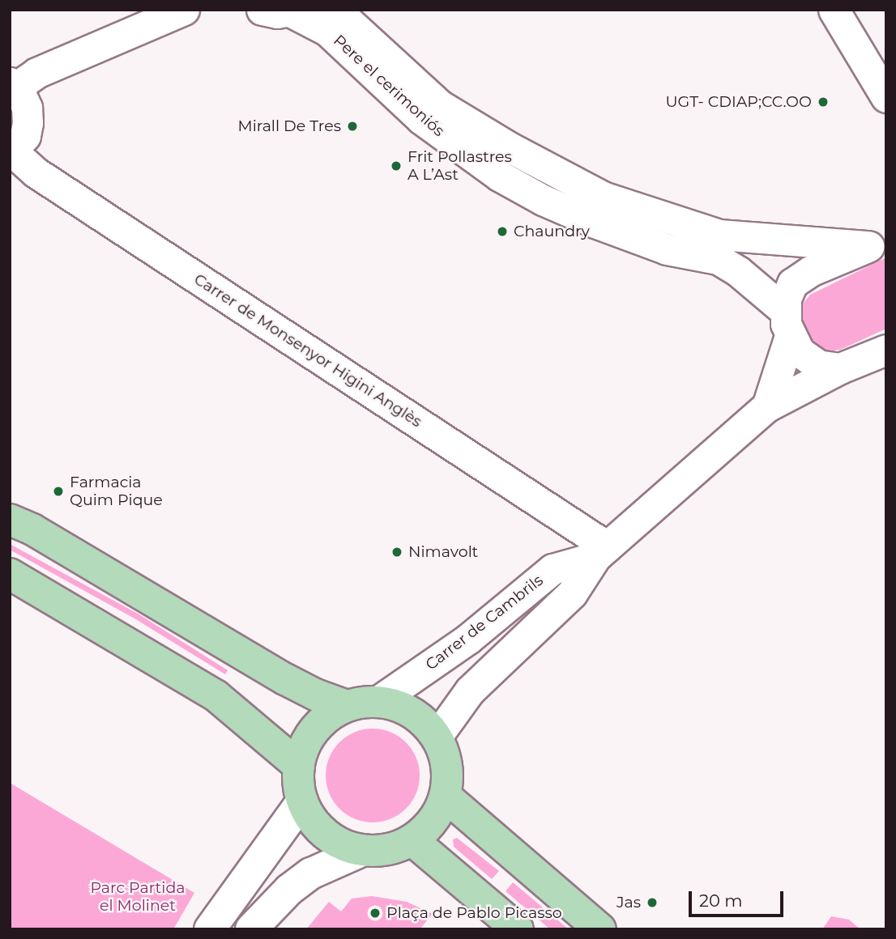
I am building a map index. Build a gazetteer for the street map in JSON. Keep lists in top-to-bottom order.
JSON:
{
  "streets": {
    "street": ["Pere el cerimoniós", "Carrer de Monsenyor Higini Anglès", "Carrer de Cambrils"]
  },
  "crossings": [
    ["Pere el cerimoniós", "Carrer de Cambrils"],
    ["Carrer de Monsenyor Higini Anglès", "Carrer de Cambrils"]
  ],
  "parks": ["Parc Partida el Molinet"],
  "places": [
    "UGT- CDIAP;CC.OO",
    "Mirall De Tres",
    "Frit Pollastres A L’Ast",
    "Chaundry",
    "Farmacia Quim Pique",
    "Nimavolt",
    "Jas",
    "Plaça de Pablo Picasso"
  ],
  "scale_bar": "20 m"
}
